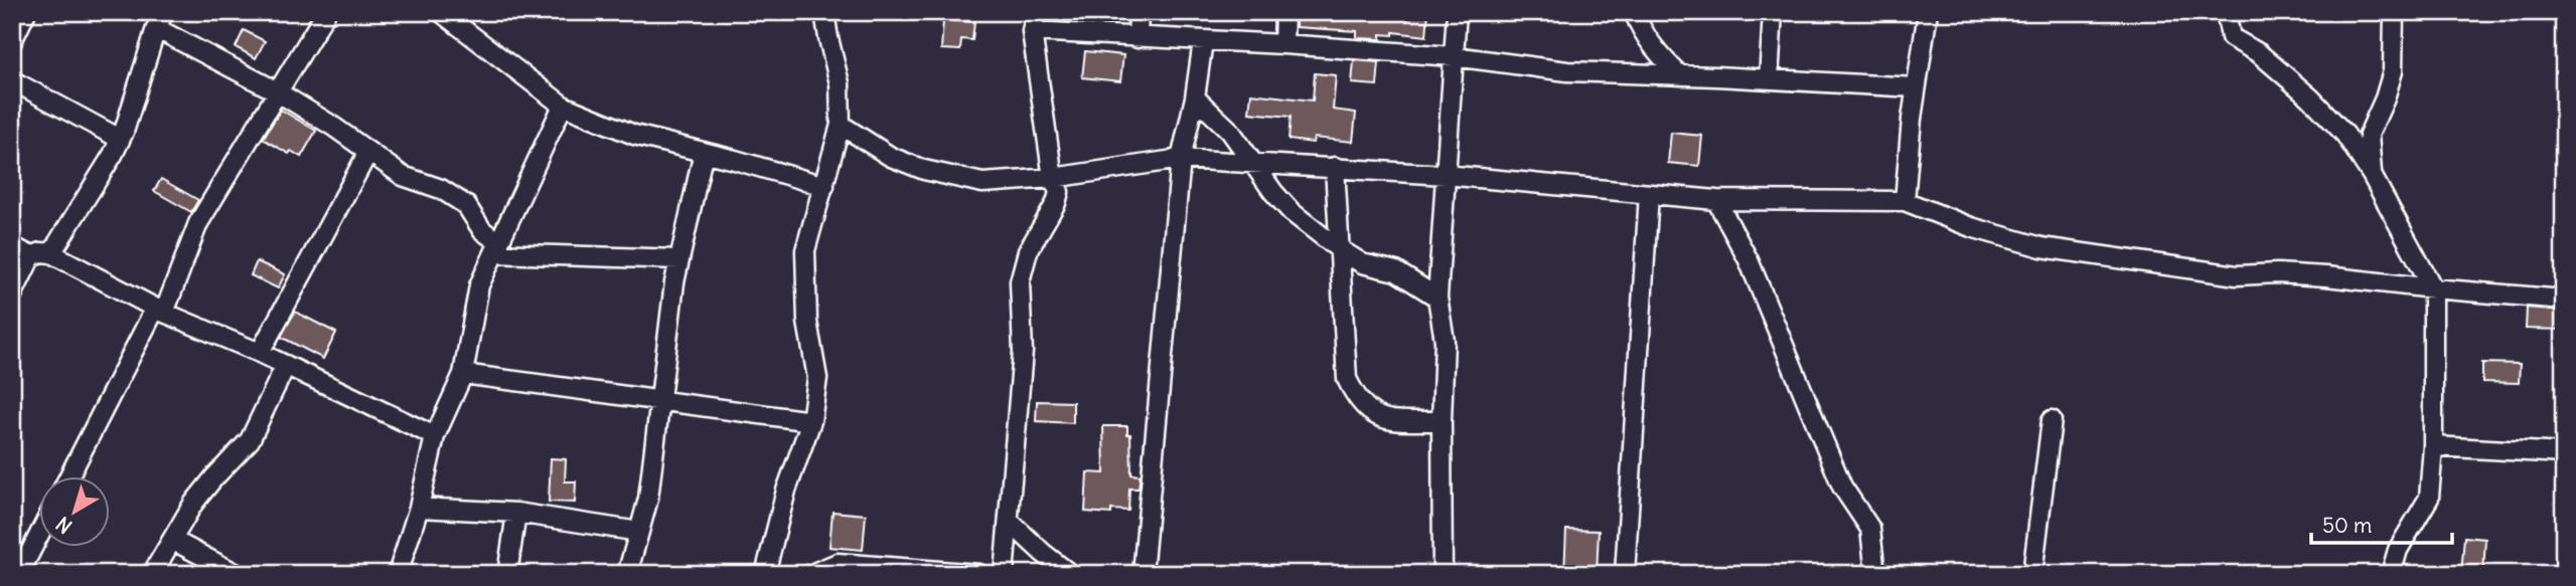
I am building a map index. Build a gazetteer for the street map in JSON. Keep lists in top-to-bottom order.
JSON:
{
  "scale_bar": "50 m",
  "north": "bottom left"
}
